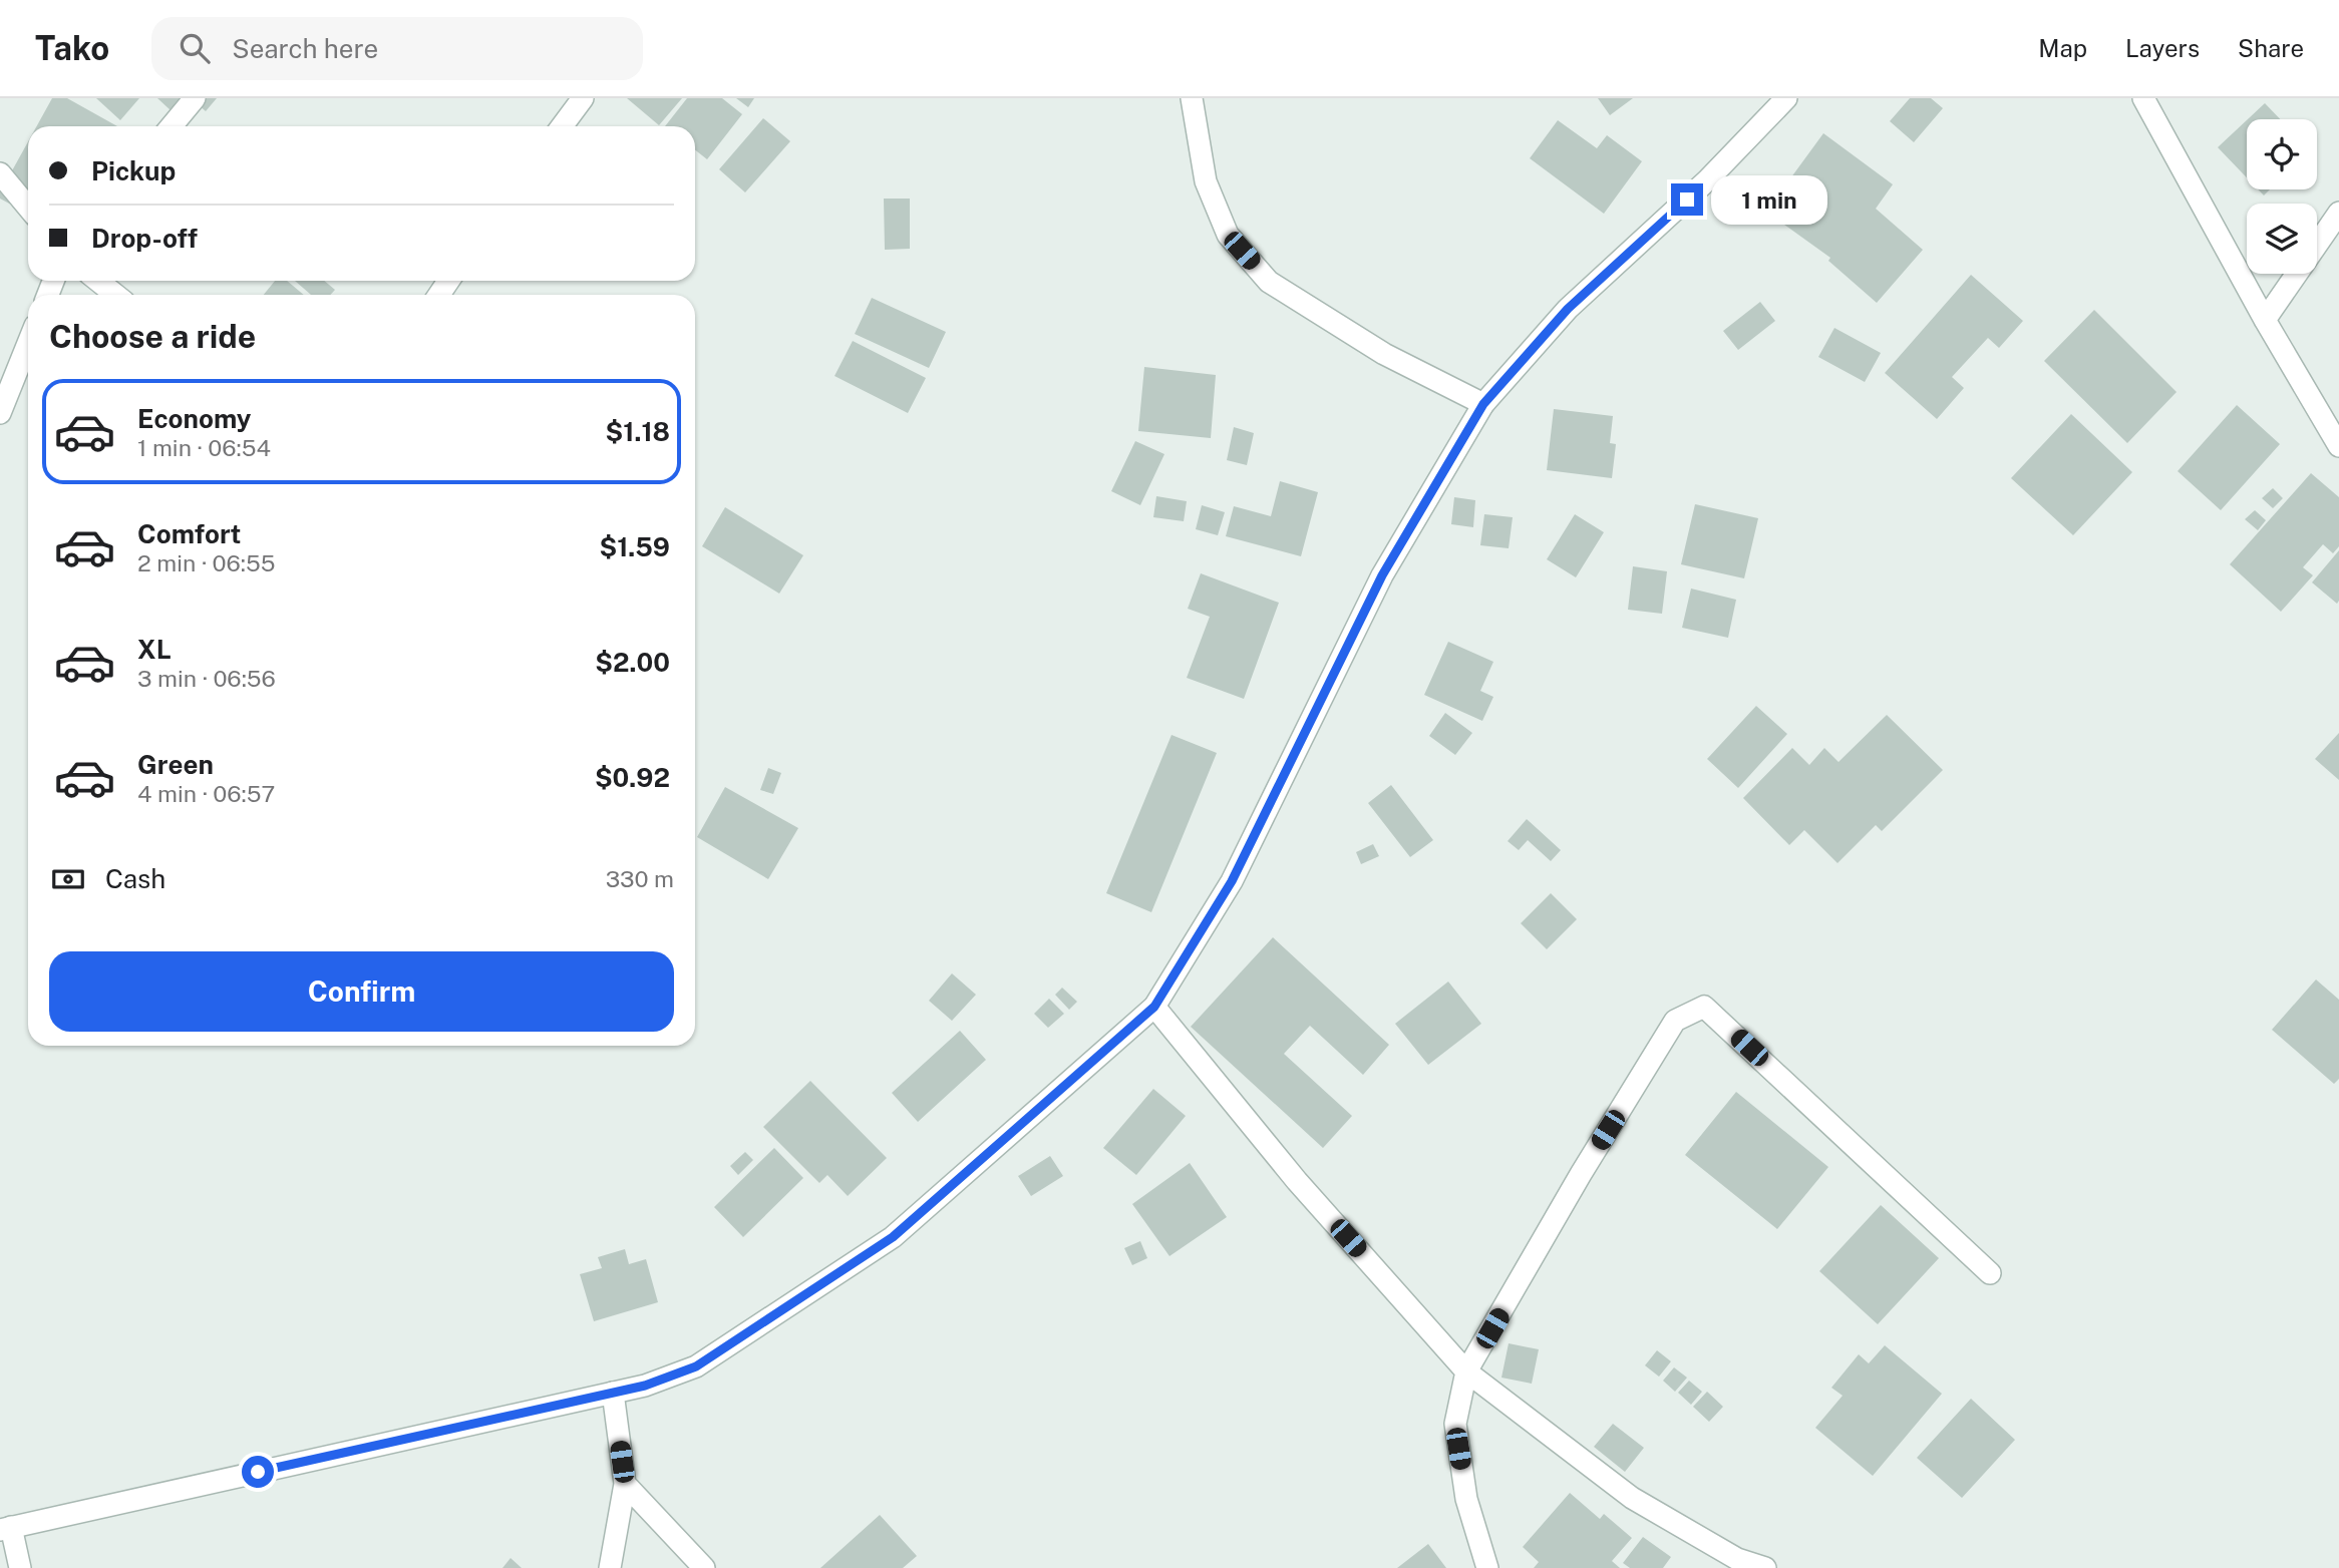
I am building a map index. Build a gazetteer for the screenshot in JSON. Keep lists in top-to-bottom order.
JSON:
{
  "page": {
    "header": "Tako",
    "search": "Search here",
    "nav": ["Map", "Layers", "Share"],
    "banner": ["Pickup", "Drop-off"],
    "bubble": "1 min",
    "heading": "Choose a ride",
    "list": [
      {
        "name": "Economy",
        "note": "1 min · 06:54",
        "value": "$1.18"
      },
      {
        "name": "Comfort",
        "note": "2 min · 06:55",
        "value": "$1.59"
      },
      {
        "name": "XL",
        "note": "3 min · 06:56",
        "value": "$2.00"
      },
      {
        "name": "Green",
        "note": "4 min · 06:57",
        "value": "$0.92"
      }
    ],
    "pay": ["Cash", "330 m"],
    "buttons": "Confirm"
  }
}
